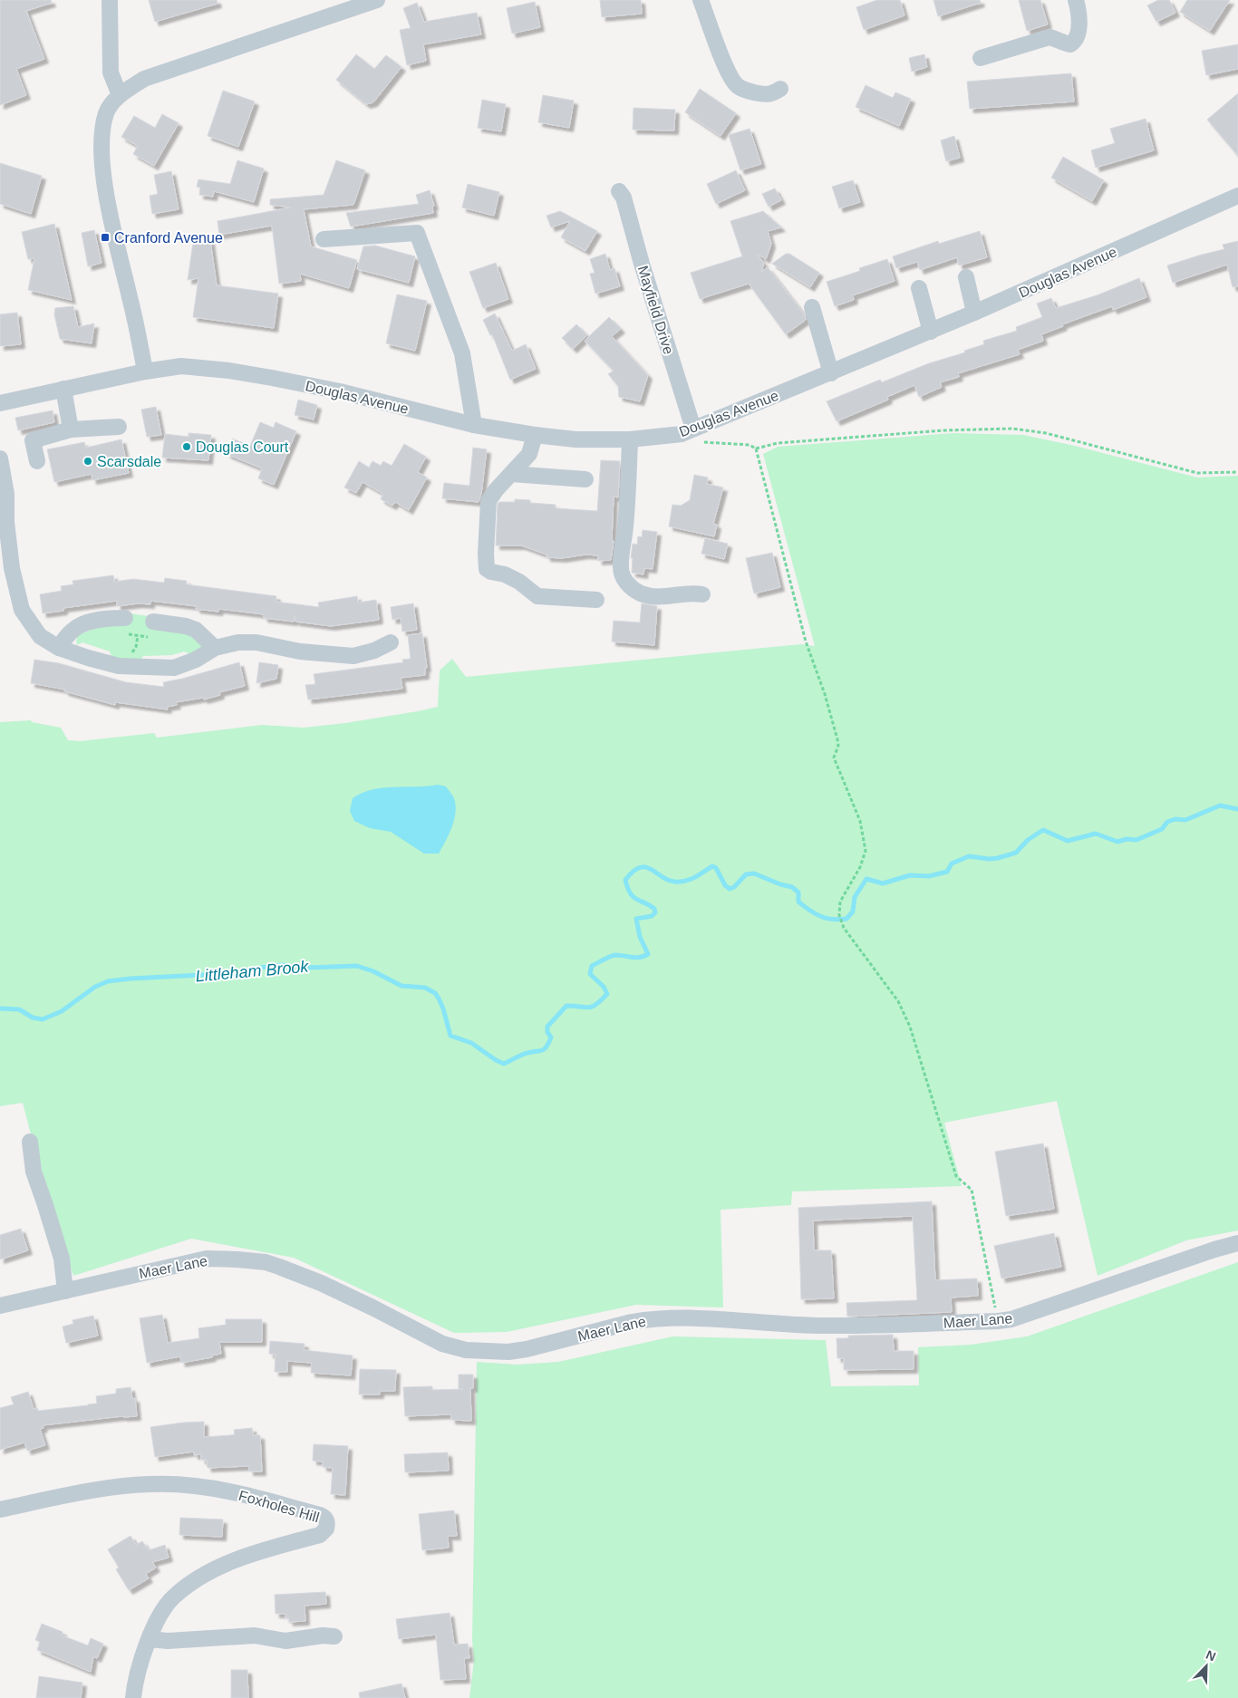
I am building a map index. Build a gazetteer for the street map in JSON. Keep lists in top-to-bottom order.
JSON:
{
  "streets": {
    "street": [
      "Douglas Avenue",
      "Mayfield Drive",
      "Maer Lane",
      "Foxholes Hill"
    ]
  },
  "crossings": [
    ["Douglas Avenue", "Mayfield Drive"]
  ],
  "water": ["Littleham Brook"],
  "places": {
    "transit": ["Cranford Avenue"],
    "other": ["Douglas Court", "Scarsdale"]
  },
  "north": "top right"
}
